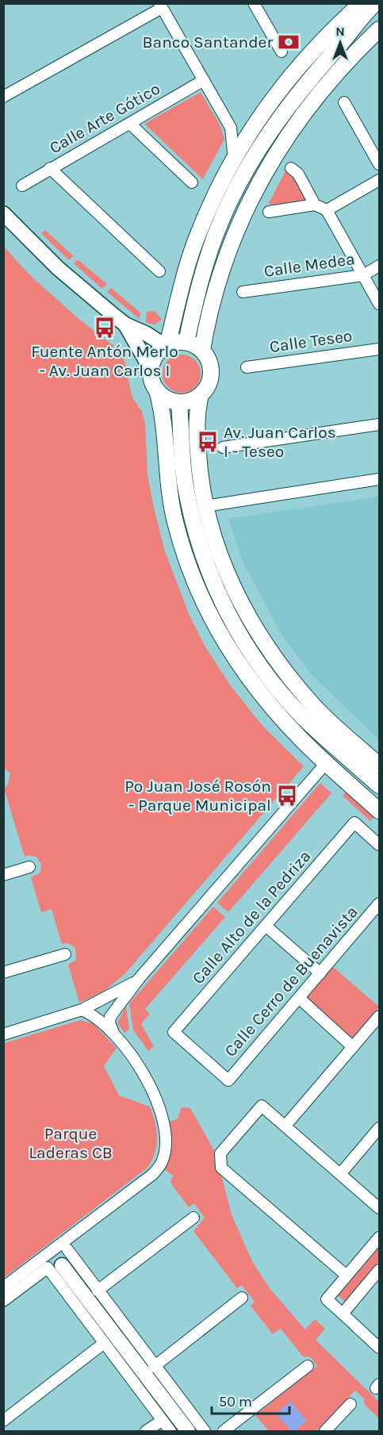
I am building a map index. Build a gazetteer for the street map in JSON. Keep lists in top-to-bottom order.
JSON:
{
  "streets": {
    "street": [
      "Calle Arte Gótico",
      "Calle Medea",
      "Calle Teseo",
      "Calle Alto de la Pedriza",
      "Calle Cerro de Buenavista"
    ]
  },
  "crossings": [
    ["Calle Alto de la Pedriza", "Calle Cerro de Buenavista"]
  ],
  "parks": ["Parque Laderas CB"],
  "places": {
    "bank": ["Banco Santander"],
    "bus stop": ["Fuente Antón Merlo - Av. Juan Carlos I", "Av. Juan Carlos I - Teseo", "Pº Juan José Rosón - Parque Municipal"]
  },
  "scale_bar": "50 m",
  "north": "top"
}
